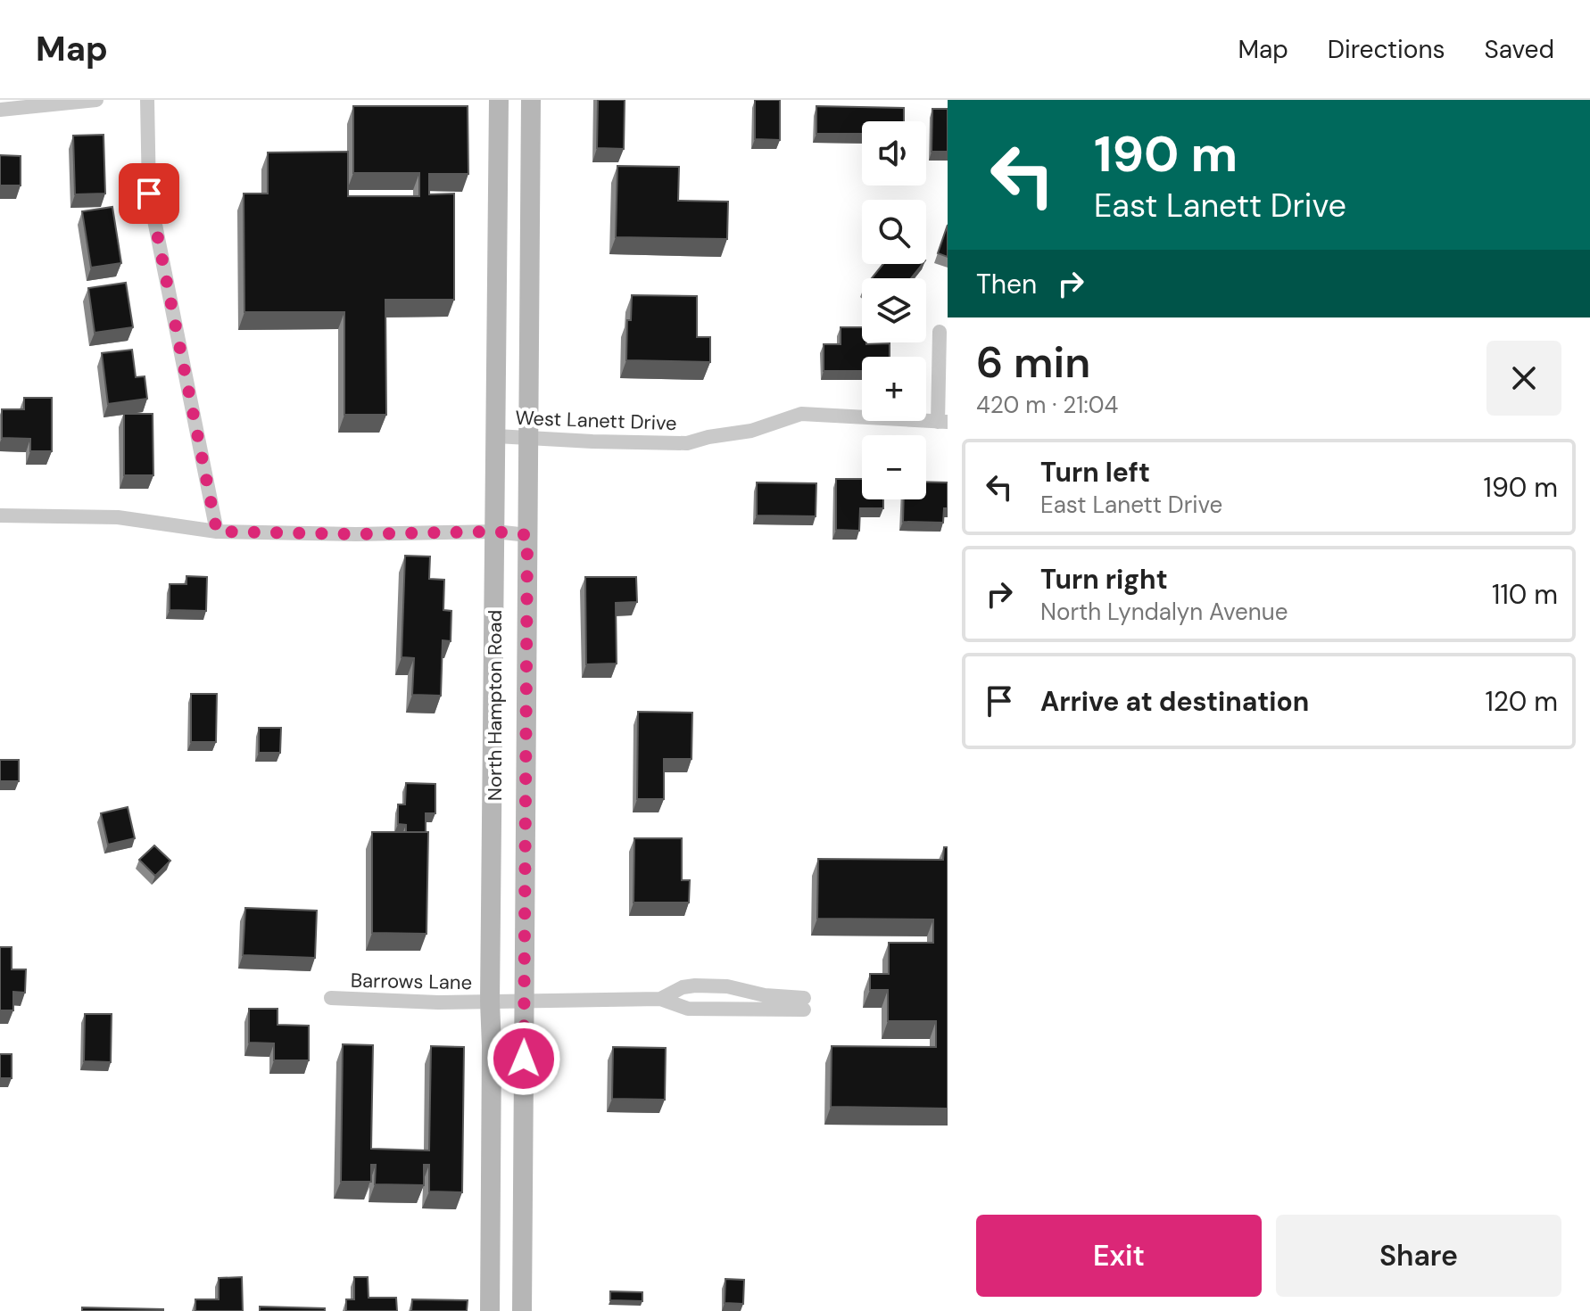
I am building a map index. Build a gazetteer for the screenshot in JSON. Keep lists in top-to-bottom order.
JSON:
{
  "streets": {
    "main road": ["North Hampton Road"],
    "street": ["West Lanett Drive", "Barrows Lane"]
  },
  "crossings": [
    ["West Lanett Drive", "North Hampton Road"],
    ["North Hampton Road", "Barrows Lane"]
  ],
  "page": {
    "header": "Map",
    "nav": ["Map", "Directions", "Saved"],
    "turn": ["190 m", "East Lanett Drive"],
    "map_buttons": ["+", "−"],
    "then": "Then",
    "heading": ["6 min", "420 m · 21:04"],
    "list": [
      {
        "name": "Turn left",
        "note": "East Lanett Drive",
        "value": "190 m"
      },
      {
        "name": "Turn right",
        "note": "North Lyndalyn Avenue",
        "value": "110 m"
      },
      {
        "name": "Arrive at destination",
        "value": "120 m"
      }
    ],
    "buttons": ["Exit", "Share"]
  }
}
